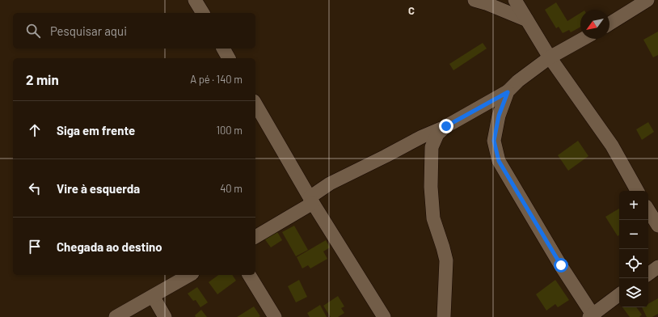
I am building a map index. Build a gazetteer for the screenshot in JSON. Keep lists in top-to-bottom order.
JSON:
{
  "north": "bottom left",
  "page": {
    "search": "Pesquisar aqui",
    "heading": ["2 min", "A pé · 140 m"],
    "list": [
      ["Siga em frente", "100 m"],
      ["Vire à esquerda", "40 m"],
      "Chegada ao destino"
    ],
    "map_buttons": ["+", "−"]
  },
  "grid": {
    "columns": ["C"]
  }
}
